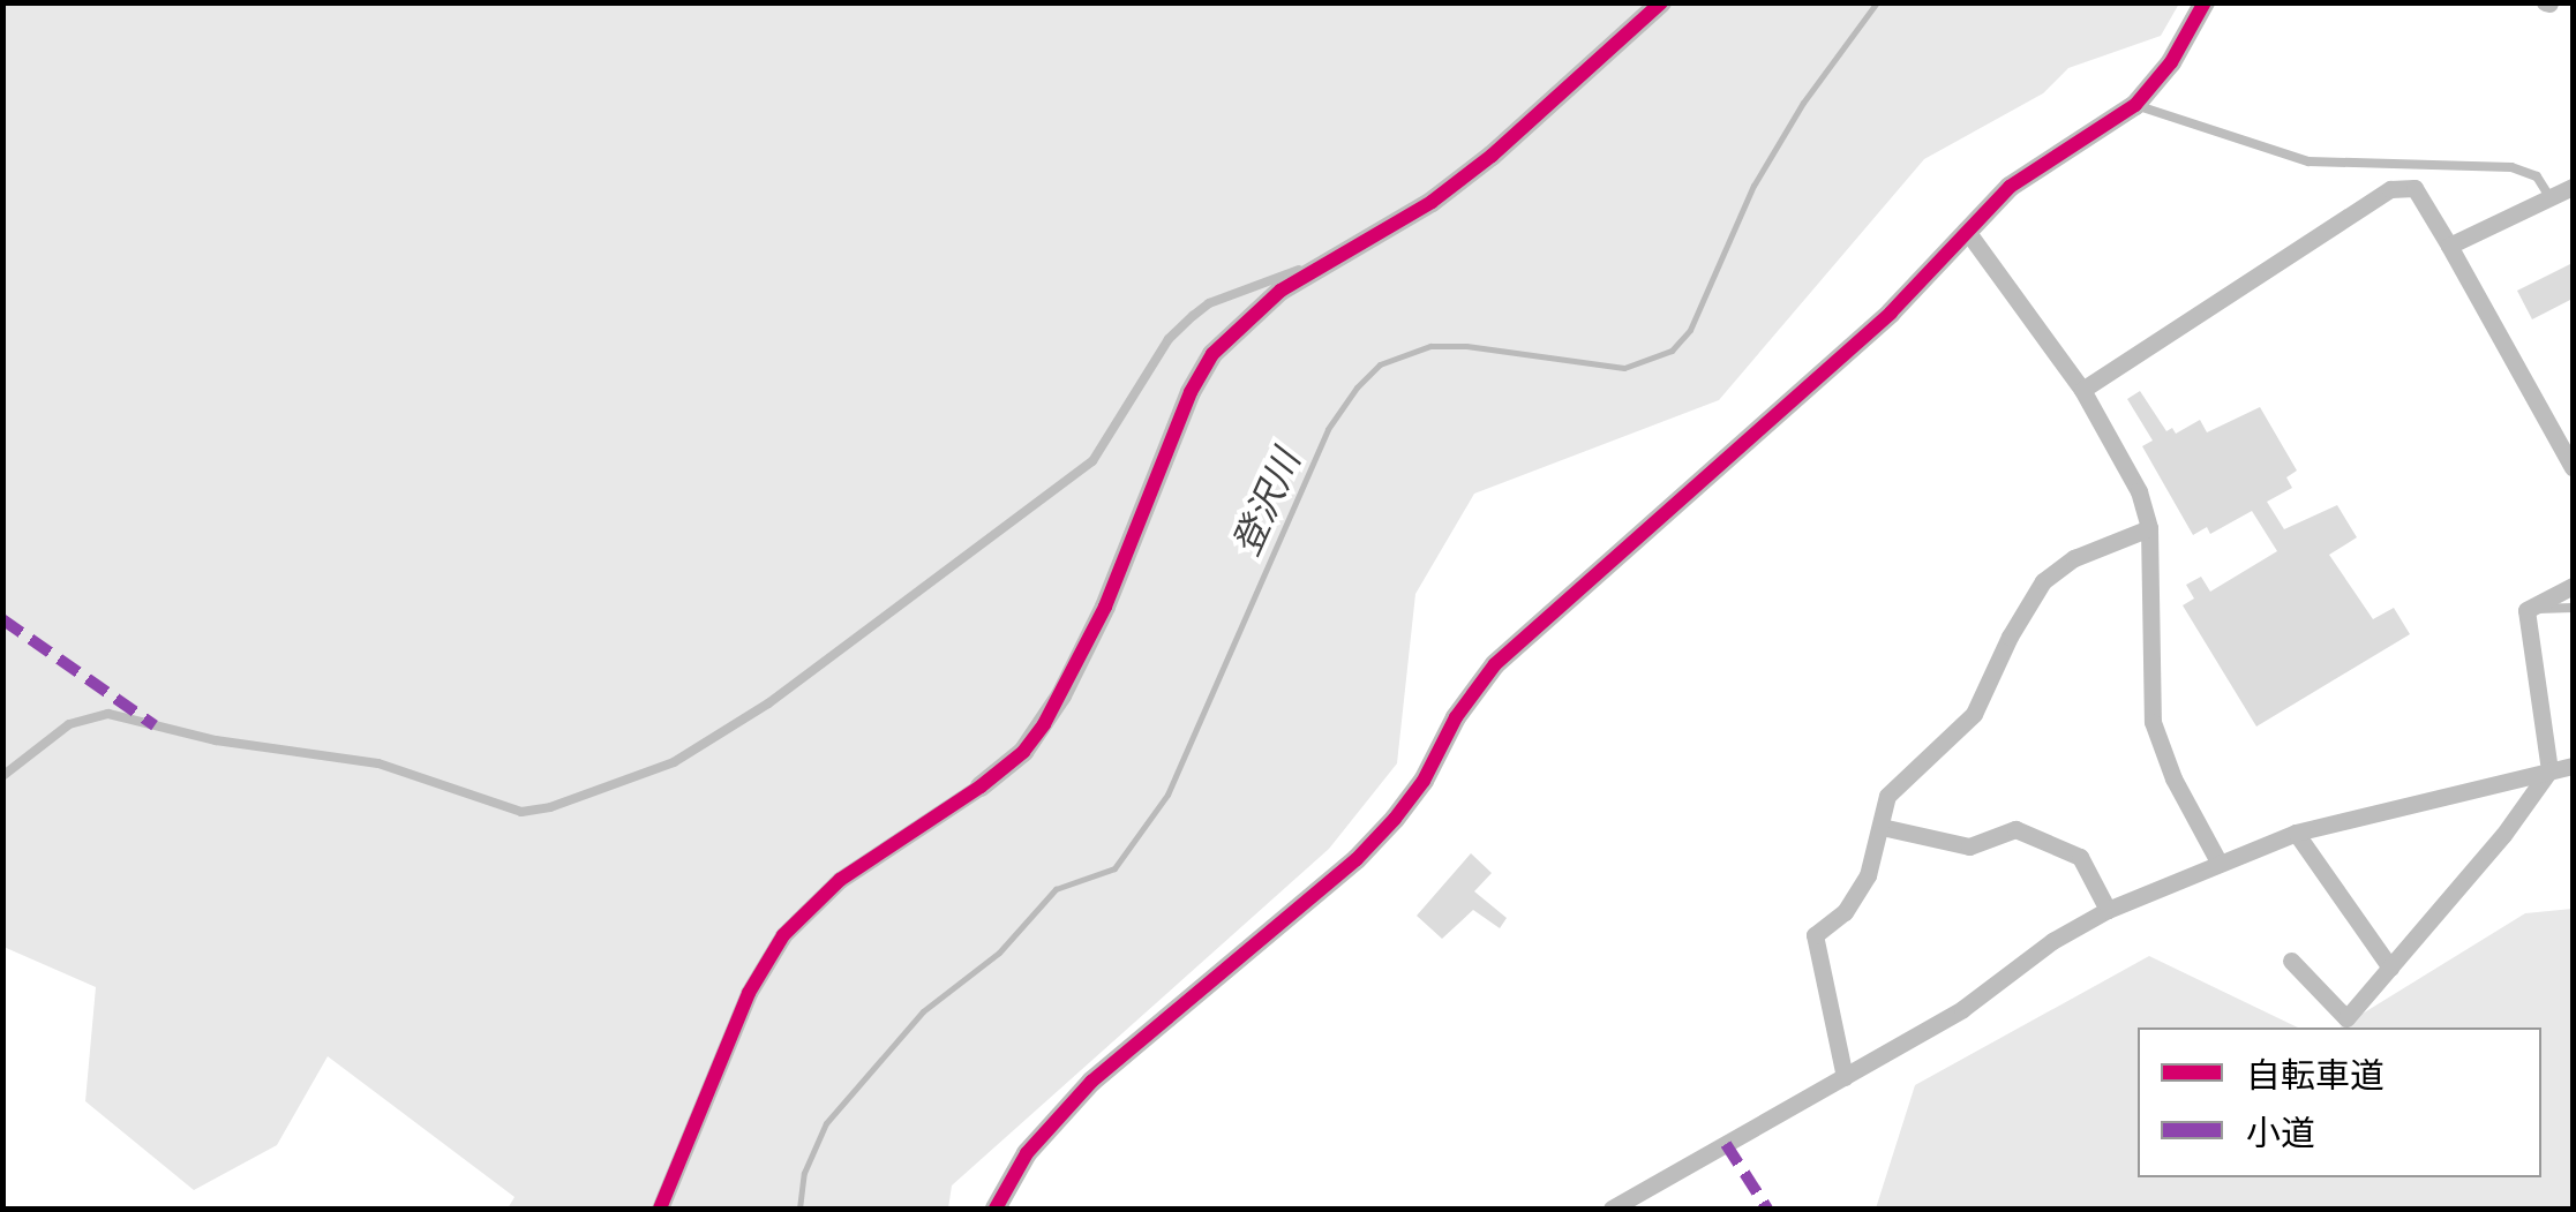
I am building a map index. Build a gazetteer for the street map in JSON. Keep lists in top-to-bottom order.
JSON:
{
  "water": ["登沢川"],
  "legend": ["自転車道", "小道"]
}
